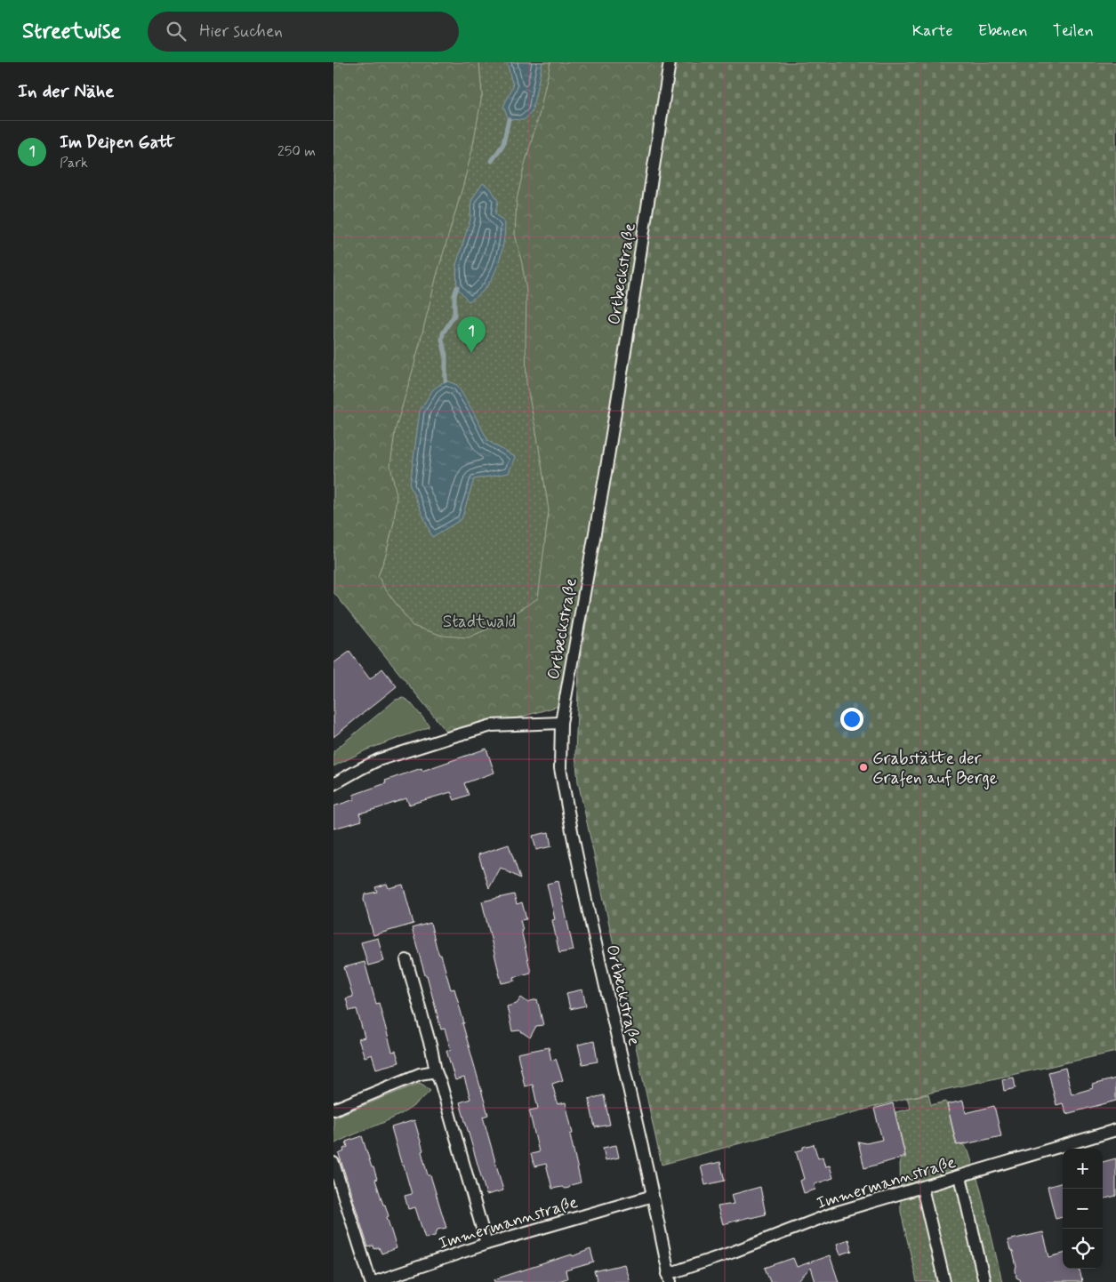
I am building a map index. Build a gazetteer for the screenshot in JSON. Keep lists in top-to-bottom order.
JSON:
{
  "streets": {
    "street": ["Ortbeckstraße", "Immermannstraße"]
  },
  "crossings": [
    ["Ortbeckstraße", "Immermannstraße"]
  ],
  "parks": ["Stadtwald"],
  "places": ["Grabstätte der Grafen auf Berge"],
  "page": {
    "header": "Streetwise",
    "search": "Hier suchen",
    "nav": ["Karte", "Ebenen", "Teilen"],
    "heading": "In der Nähe",
    "list": [
      {
        "mark": "1",
        "name": "Im Deipen Gatt",
        "note": "Park",
        "value": "250 m"
      }
    ],
    "pins": "1",
    "map_buttons": ["+", "−"]
  }
}
